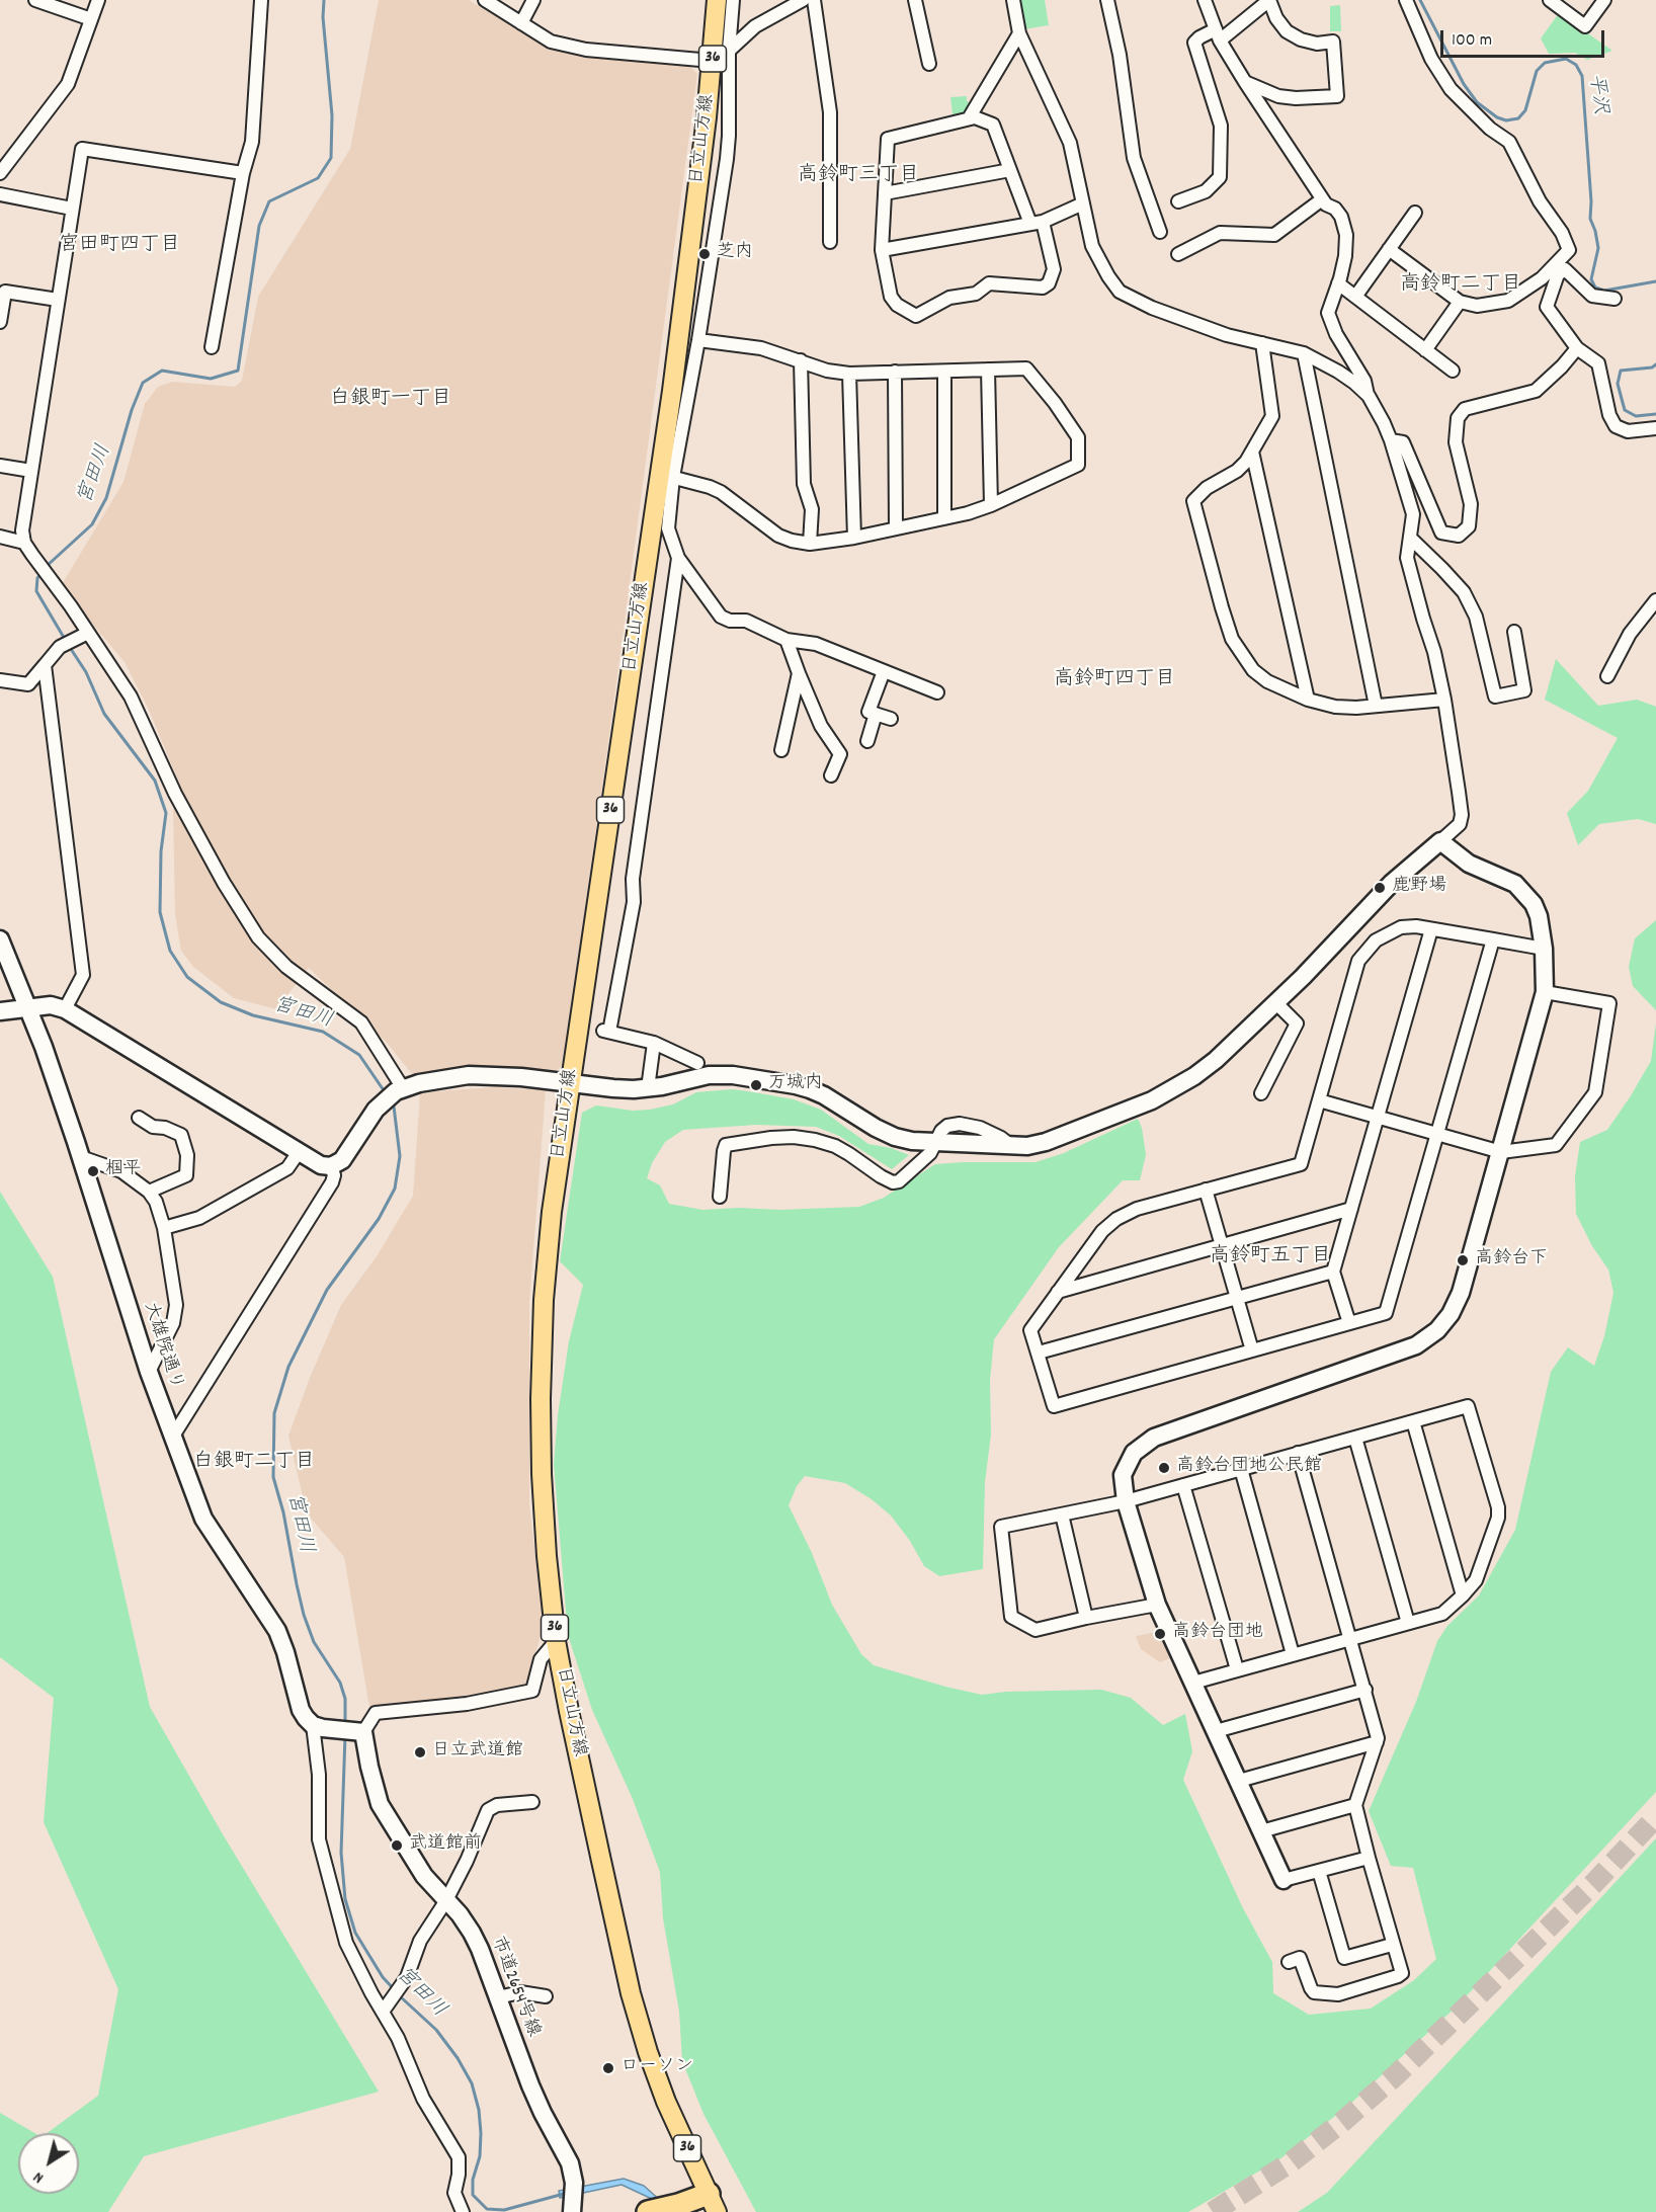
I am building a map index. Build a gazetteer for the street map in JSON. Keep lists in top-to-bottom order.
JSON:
{
  "streets": {
    "main road": ["36", "日立山方線"],
    "street": ["大雄院通り", "市道2654号線"]
  },
  "districts": [
    "高鈴町三丁目",
    "宮田町四丁目",
    "高鈴町二丁目",
    "白銀町一丁目",
    "高鈴町四丁目",
    "高鈴町五丁目",
    "白銀町二丁目"
  ],
  "water": ["平沢", "宮田川"],
  "places": [
    "芝内",
    "鹿野場",
    "万城内",
    "椢平",
    "高鈴台下",
    "高鈴台団地公民館",
    "高鈴台団地",
    "日立武道館",
    "武道館前",
    "ローソン"
  ],
  "scale_bar": "100 m",
  "north": "bottom left"
}
